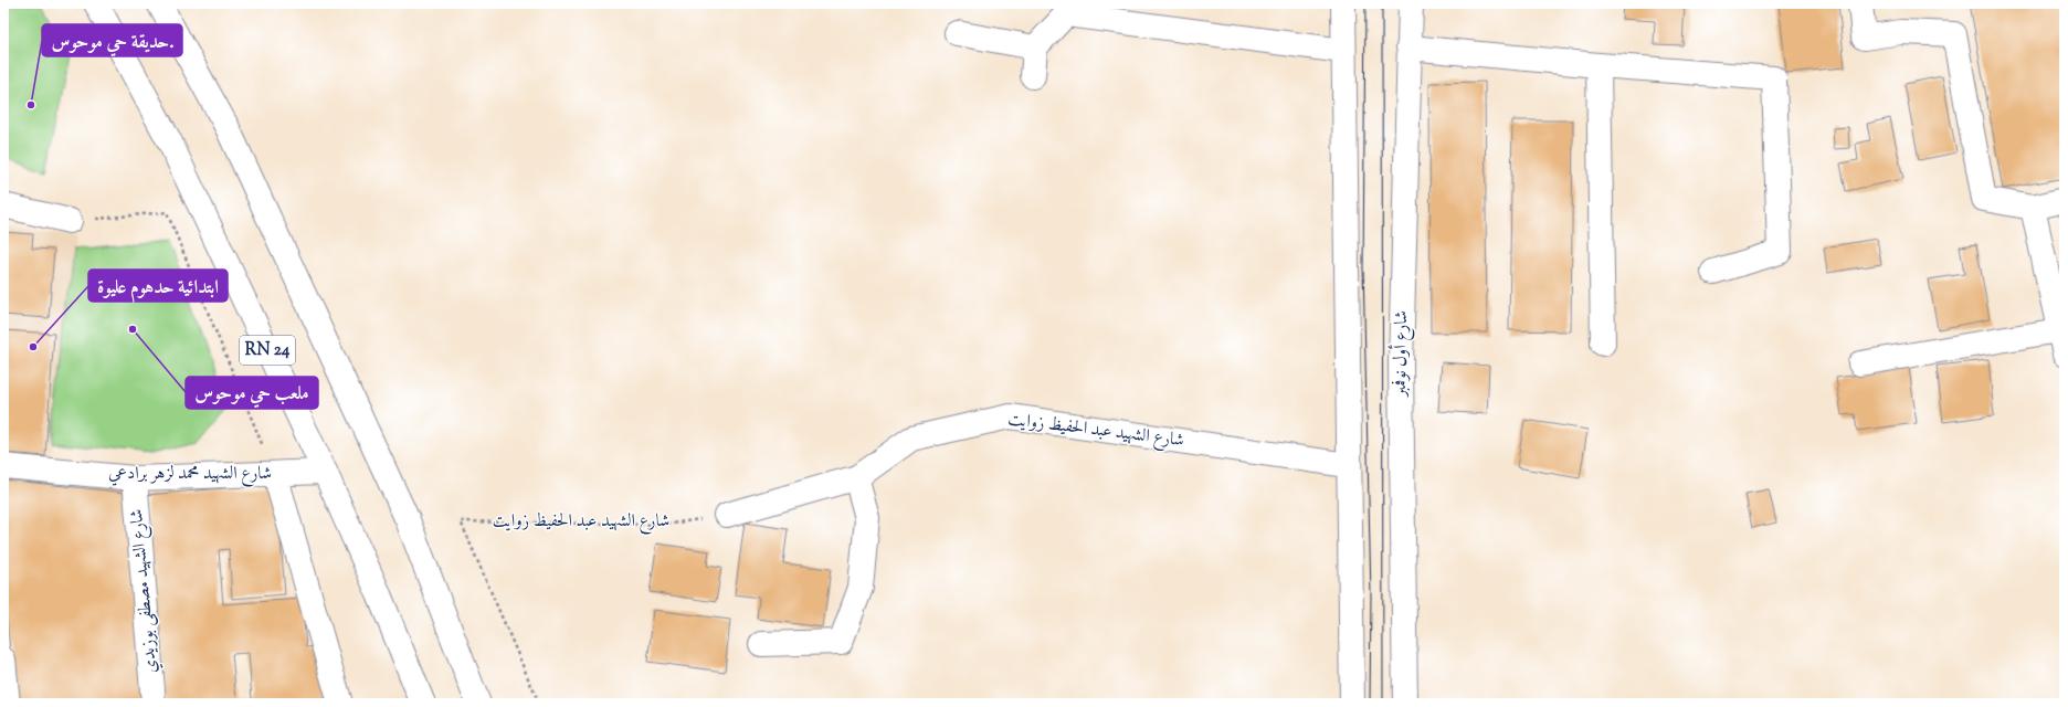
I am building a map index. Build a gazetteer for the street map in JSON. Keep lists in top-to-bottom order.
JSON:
{
  "streets": {
    "main road": [
      "RN 24",
      "شارع أول نوفمبر",
      "شارع الشهيد عبد الحفيظ زوايت",
      "شارع الشهيد محمد لزهر برادعي",
      "شارع الشهيد مصطفى بوزيدي"
    ]
  },
  "crossings": [
    ["RN 24", "شارع الشهيد محمد لزهر برادعي"],
    ["شارع الشهيد محمد لزهر برادعي", "شارع الشهيد مصطفى بوزيدي"]
  ],
  "places": ["حديقة حي موحوس.", "ملعب حي موحوس", "ابتدائية حدهوم عليوة"]
}
